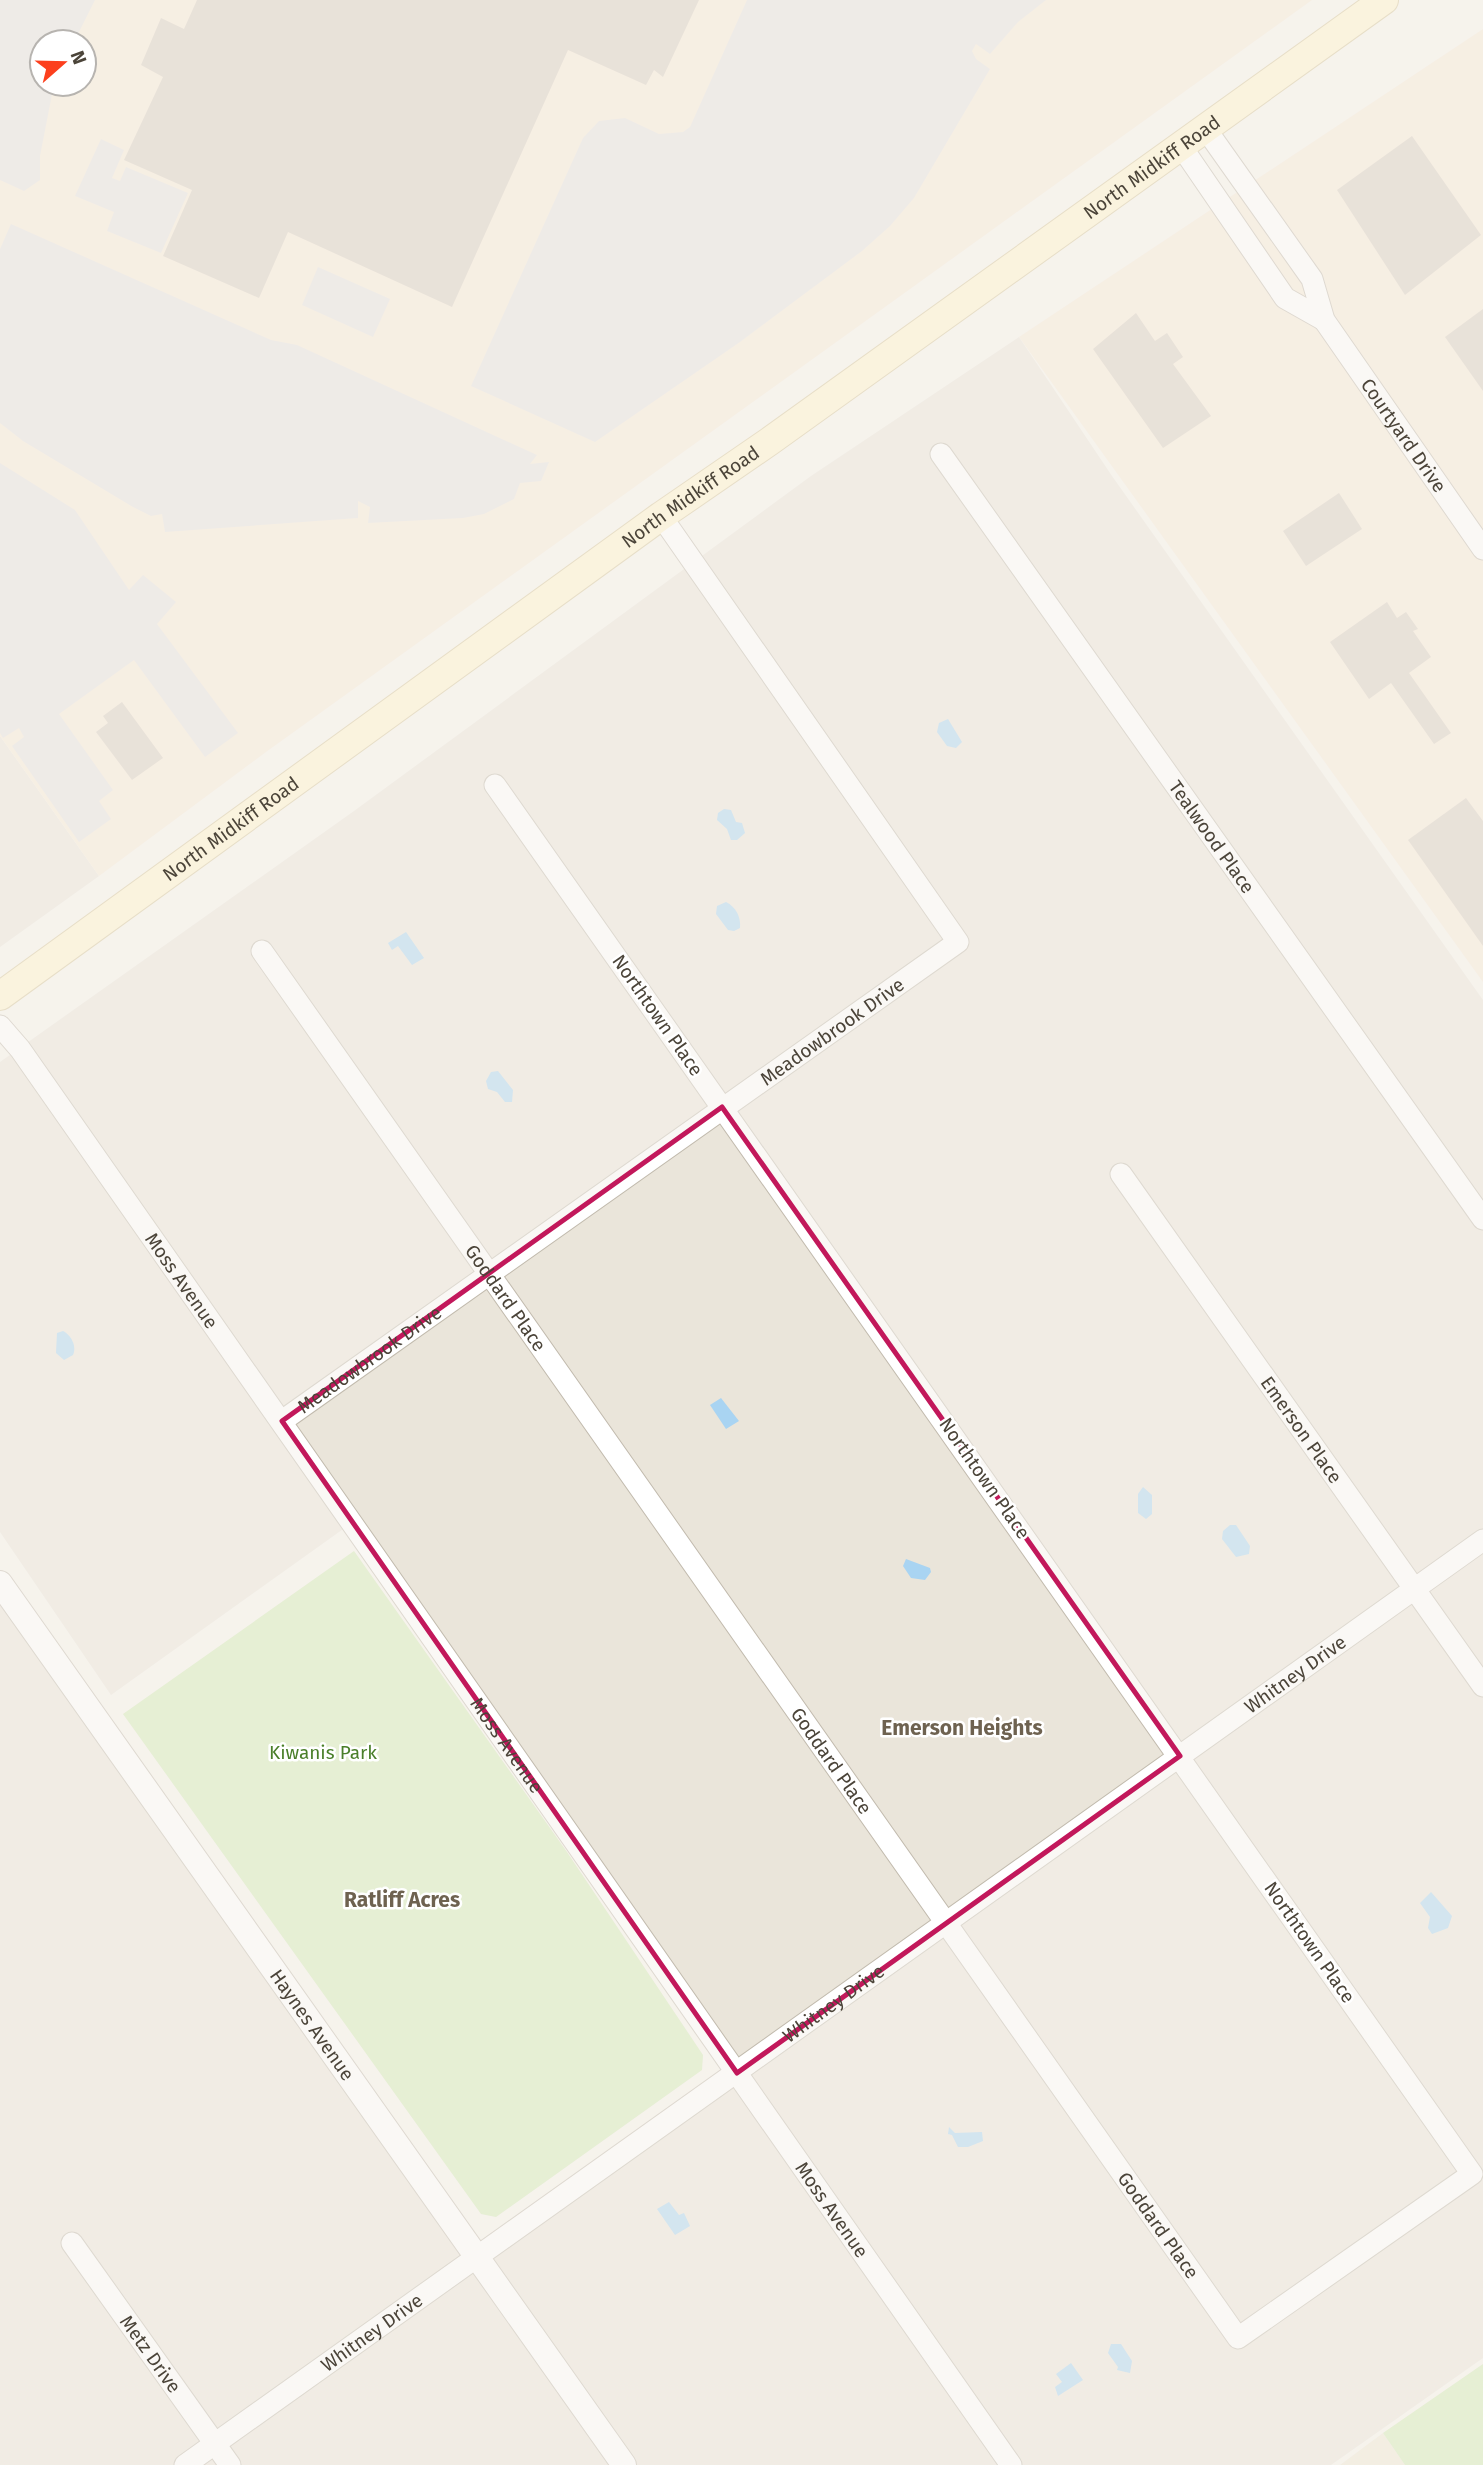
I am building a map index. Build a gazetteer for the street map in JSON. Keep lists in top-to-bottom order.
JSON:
{
  "streets": {
    "main road": ["North Midkiff Road"],
    "street": [
      "Courtyard Drive",
      "Tealwood Place",
      "Northtown Place",
      "Meadowbrook Drive",
      "Moss Avenue",
      "Goddard Place",
      "Emerson Place",
      "Whitney Drive",
      "Haynes Avenue",
      "Metz Drive"
    ]
  },
  "crossings": [
    ["North Midkiff Road", "Courtyard Drive"],
    ["North Midkiff Road", "Meadowbrook Drive"],
    ["Northtown Place", "Meadowbrook Drive"],
    ["Northtown Place", "Goddard Place"],
    ["Northtown Place", "Whitney Drive"],
    ["Meadowbrook Drive", "Moss Avenue"],
    ["Meadowbrook Drive", "Goddard Place"],
    ["Moss Avenue", "Whitney Drive"],
    ["Goddard Place", "Whitney Drive"],
    ["Emerson Place", "Whitney Drive"],
    ["Whitney Drive", "Haynes Avenue"],
    ["Whitney Drive", "Metz Drive"]
  ],
  "districts": ["Emerson Heights", "Ratliff Acres"],
  "parks": ["Kiwanis Park"],
  "north": "right"
}
